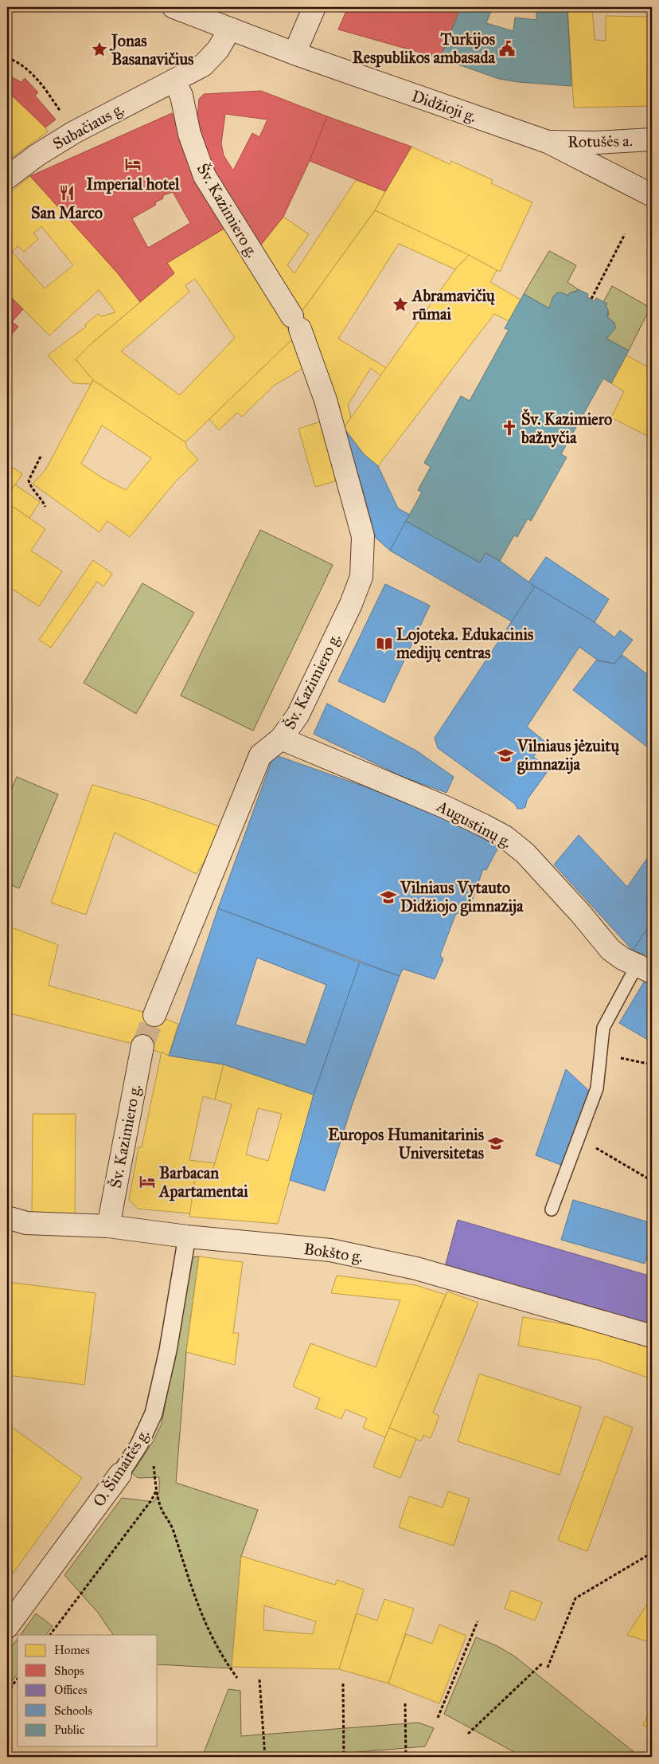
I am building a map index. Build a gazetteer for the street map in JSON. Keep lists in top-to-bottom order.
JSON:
{
  "streets": {
    "street": [
      "Didžioji g.",
      "Subačiaus g.",
      "Rotušės a.",
      "Šv. Kazimiero g.",
      "Augustinų g.",
      "Bokšto g.",
      "O. Šimaitės g."
    ]
  },
  "crossings": [
    ["Didžioji g.", "Rotušės a."],
    ["Subačiaus g.", "Šv. Kazimiero g."],
    ["Šv. Kazimiero g.", "Augustinų g."],
    ["Šv. Kazimiero g.", "Bokšto g."],
    ["Bokšto g.", "O. Šimaitės g."]
  ],
  "places": {
    "public building": ["Turkijos Respublikos ambasada"],
    "place": ["Jonas Basanavičius", "Abramavičių rūmai"],
    "hotel": ["Imperial hotel", "Barbacan Apartamentai"],
    "restaurant": ["San Marco"],
    "church": ["Šv. Kazimiero bažnyčia"],
    "library": ["Lojoteka. Edukacinis medijų centras"],
    "school or university": ["Vilniaus jėzuitų gimnazija", "Vilniaus Vytauto Didžiojo gimnazija", "Europos Humanitarinis Universitetas"]
  },
  "legend": [
    "Homes",
    "Shops",
    "Offices",
    "Schools",
    "Public"
  ]
}
